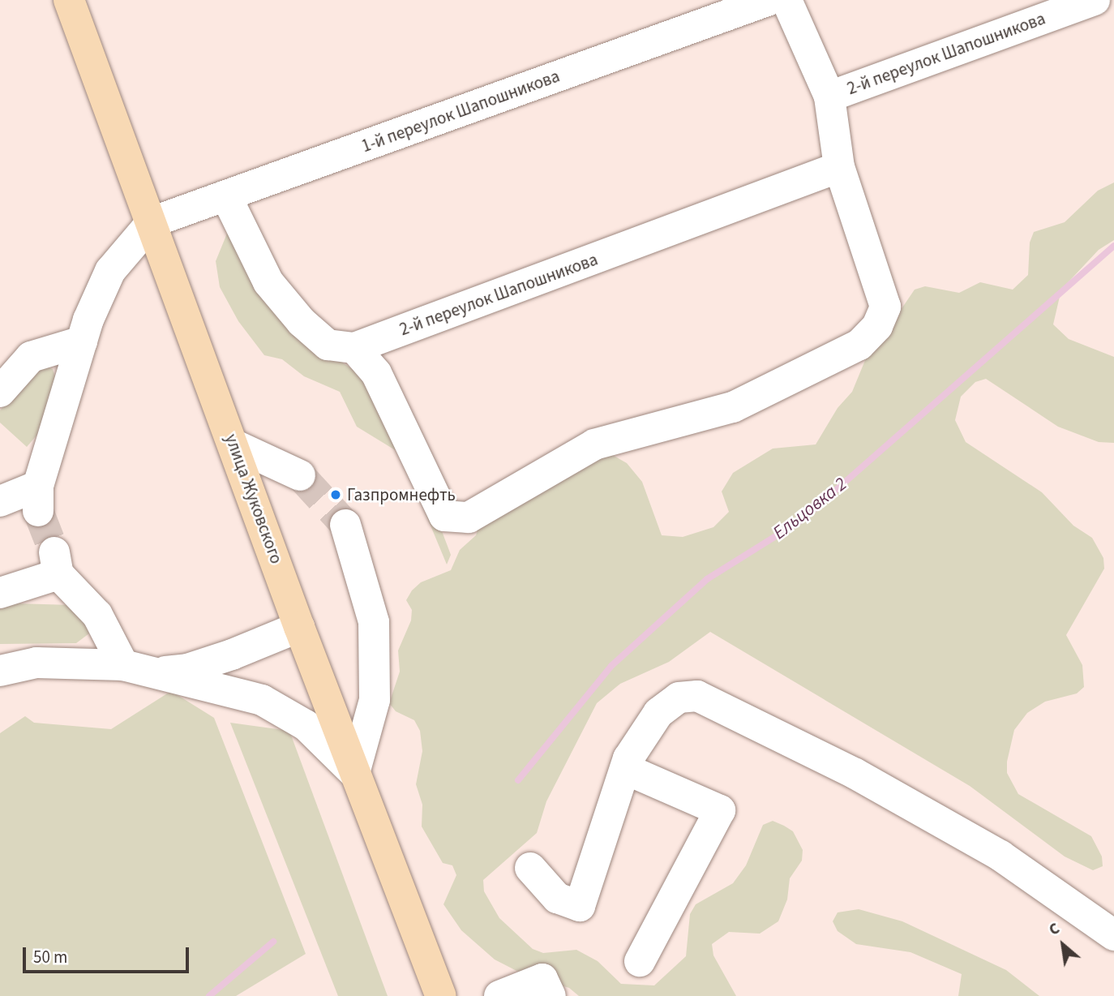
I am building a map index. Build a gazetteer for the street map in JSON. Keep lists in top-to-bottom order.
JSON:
{
  "streets": {
    "main road": ["улица Жуковского"],
    "street": ["2-й переулок Шапошникова", "1-й переулок Шапошникова"]
  },
  "crossings": [
    ["2-й переулок Шапошникова", "1-й переулок Шапошникова"],
    ["1-й переулок Шапошникова", "улица Жуковского"]
  ],
  "water": ["Ельцовка 2"],
  "places": ["Газпромнефть"],
  "scale_bar": "50 m",
  "north": "top left"
}
